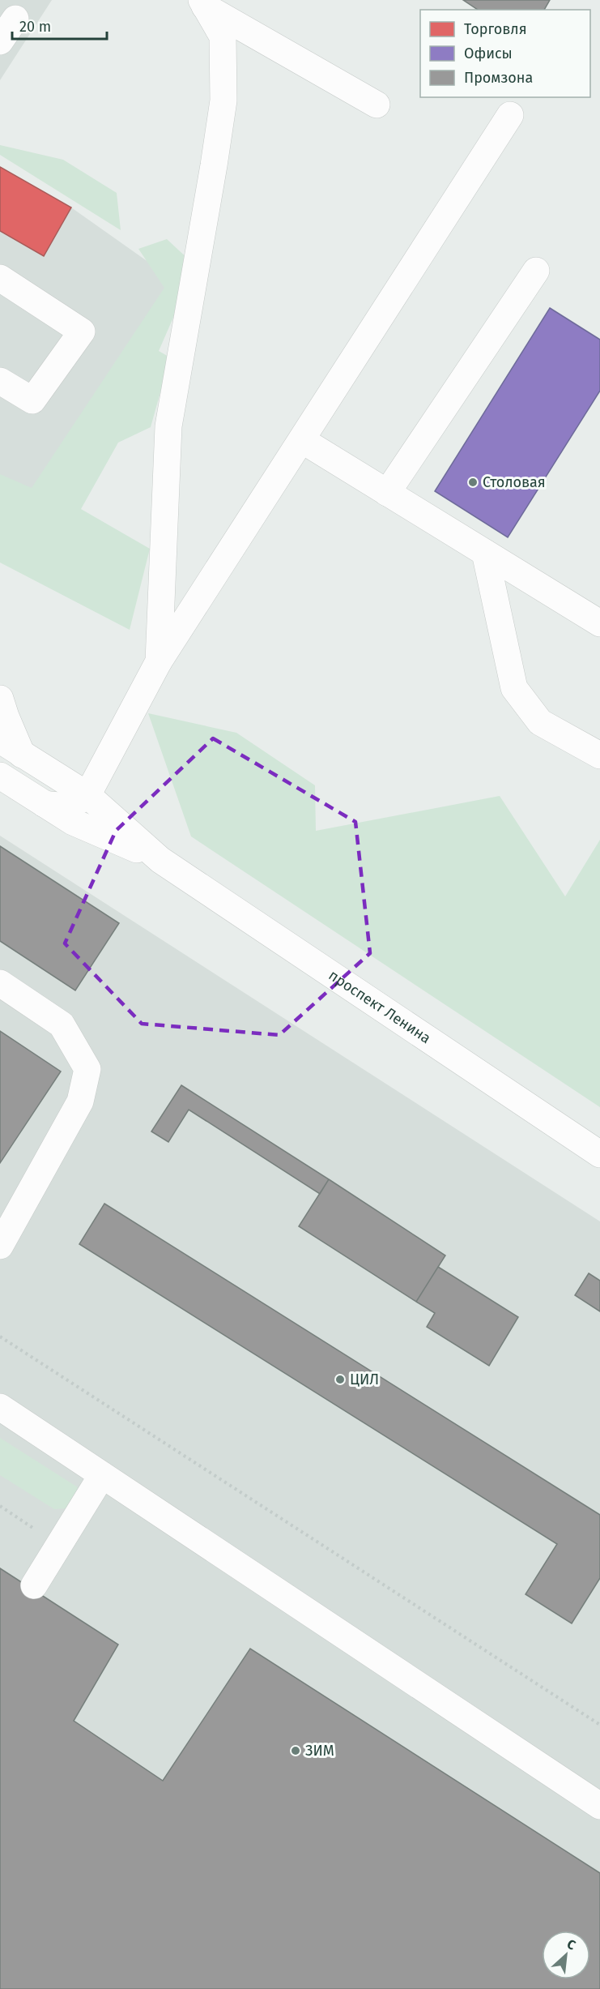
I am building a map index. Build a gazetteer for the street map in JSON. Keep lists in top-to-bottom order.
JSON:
{
  "streets": {
    "street": ["проспект Ленина"]
  },
  "places": ["Столовая", "ЦИЛ", "ЗИМ"],
  "legend": ["Торговля", "Офисы", "Промзона"],
  "scale_bar": "20 m",
  "north": "top right"
}
